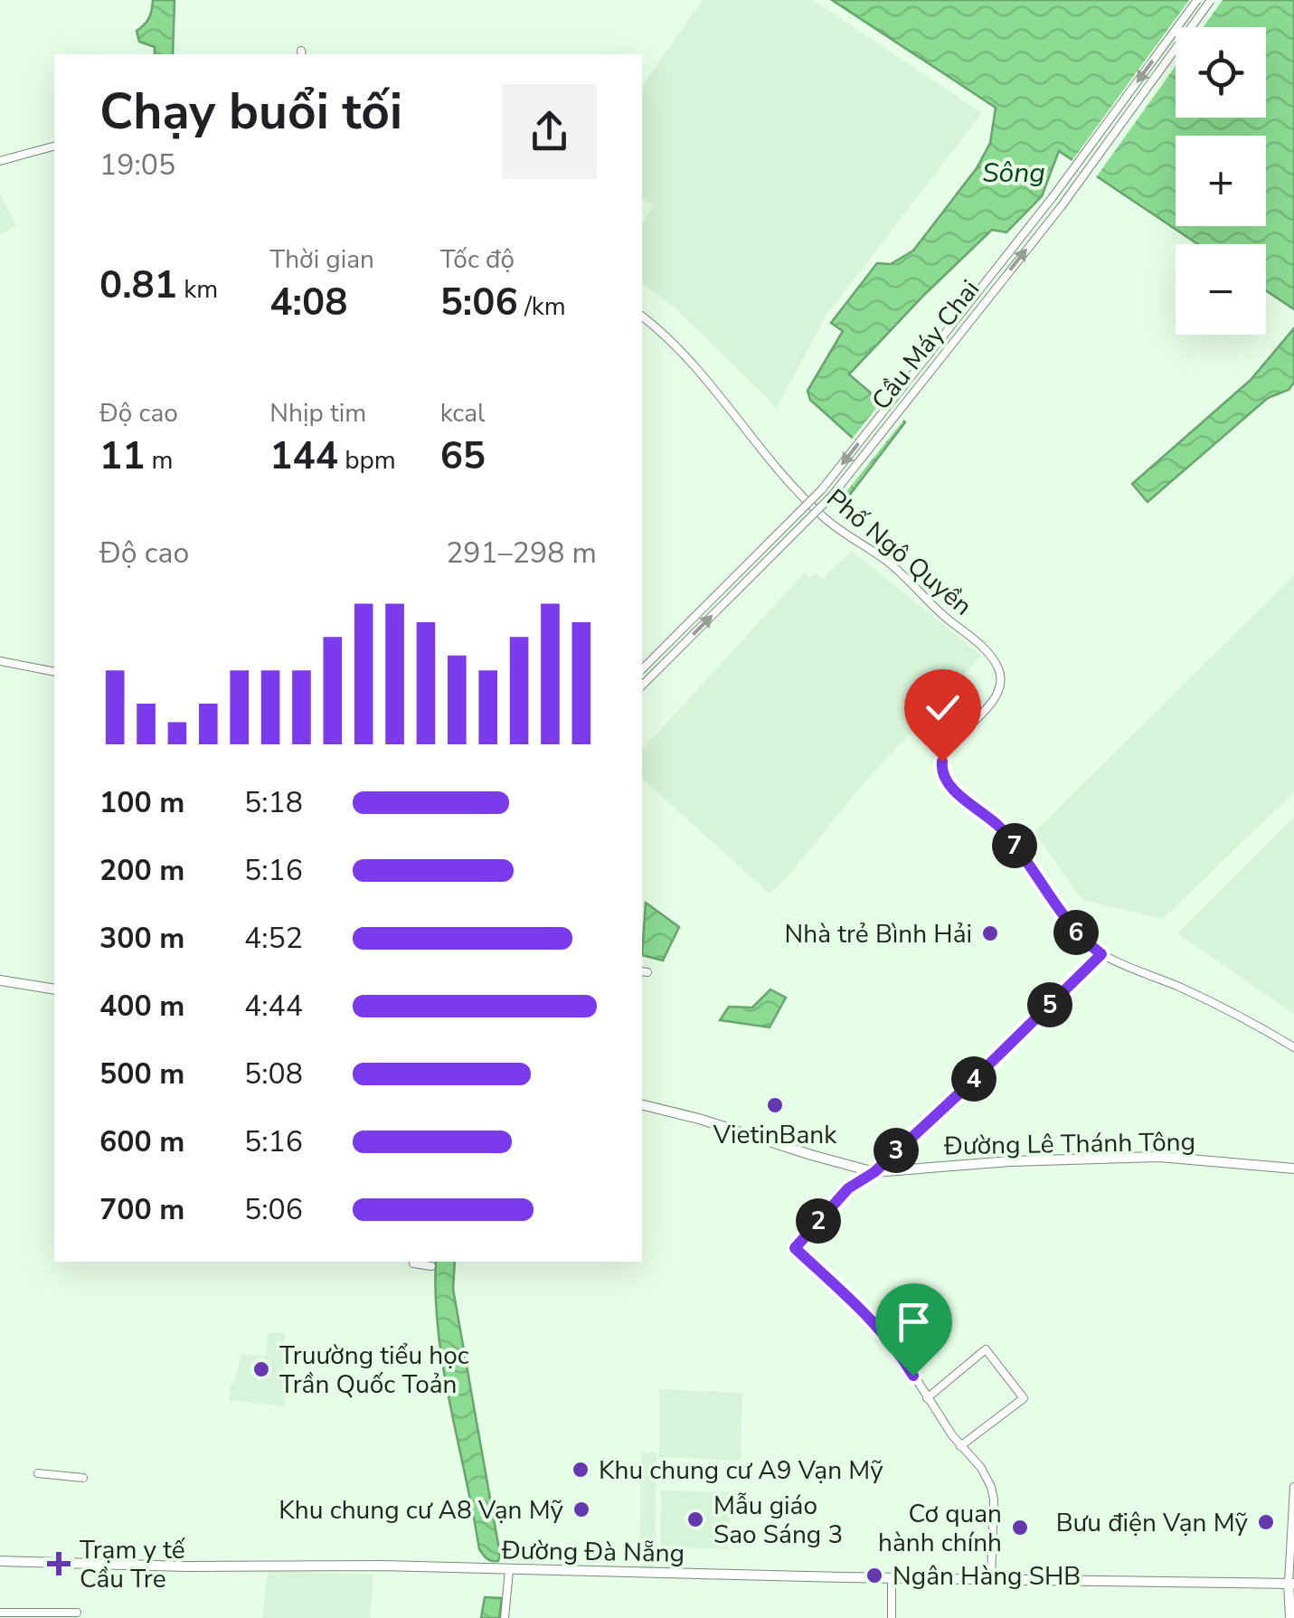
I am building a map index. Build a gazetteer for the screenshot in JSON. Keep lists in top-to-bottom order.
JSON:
{
  "streets": {
    "main road": ["Đường Lê Thánh Tông", "Đường Đà Nẵng"],
    "street": ["Cầu Máy Chai", "Phố Ngô Quyền"]
  },
  "water": ["Sông"],
  "places": {
    "other": [
      "Nhà trẻ Bình Hải",
      "VietinBank",
      "Truường tiểu học Trần Quốc Toản",
      "Khu chung cư A9 Vạn Mỹ",
      "Khu chung cư A8 Vạn Mỹ",
      "Mẫu giáo Sao Sáng 3",
      "Bưu điện Vạn Mỹ",
      "Cơ quan hành chính",
      "Ngân Hàng SHB"
    ],
    "health": ["Trạm y tế Cầu Tre"]
  },
  "page": {
    "map_buttons": ["+", "−"],
    "heading": ["Chạy buổi tối", "19:05"],
    "stats": [
      ["0.81 km"],
      ["Thời gian", "4:08"],
      ["Tốc độ", "5:06 /km"],
      ["Độ cao", "11 m"],
      ["Nhịp tim", "144 bpm"],
      ["kcal", "65"]
    ],
    "chart": ["Độ cao", "291–298 m"],
    "list": [
      {
        "name": "100 m",
        "note": "5:18"
      },
      {
        "name": "200 m",
        "note": "5:16"
      },
      {
        "name": "300 m",
        "note": "4:52"
      },
      {
        "name": "400 m",
        "note": "4:44"
      },
      {
        "name": "500 m",
        "note": "5:08"
      },
      {
        "name": "600 m",
        "note": "5:16"
      },
      {
        "name": "700 m",
        "note": "5:06"
      }
    ],
    "pins": [
      "7",
      "6",
      "5",
      "4",
      "3",
      "2"
    ]
  }
}
